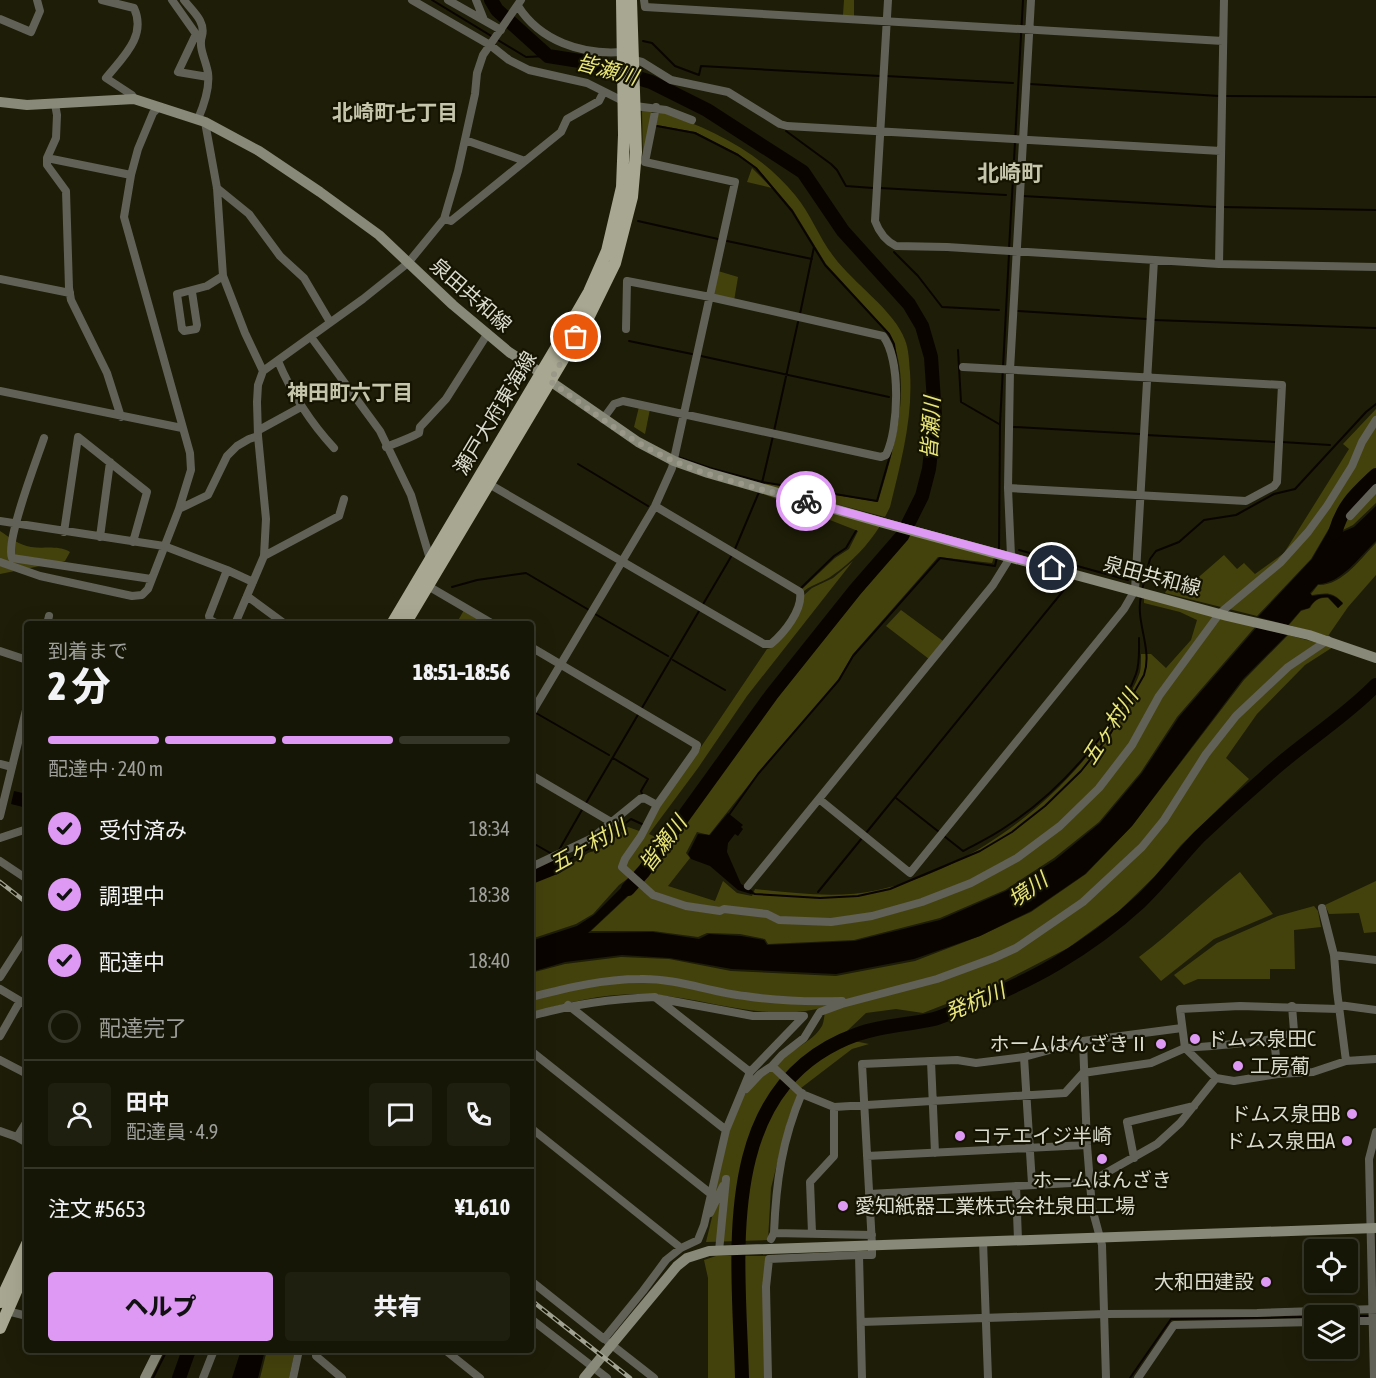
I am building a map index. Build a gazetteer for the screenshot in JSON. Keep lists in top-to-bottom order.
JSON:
{
  "streets": {
    "main road": ["泉田共和線", "瀬戸大府東海線"]
  },
  "crossings": [
    ["泉田共和線", "瀬戸大府東海線"]
  ],
  "districts": ["北崎町七丁目", "北崎町", "神田町六丁目"],
  "water": [
    "皆瀬川",
    "五ヶ村川",
    "境川",
    "発杭川"
  ],
  "places": [
    "ドムス泉田C",
    "ホームはんざきⅡ",
    "工房葡",
    "ドムス泉田B",
    "コテエイジ半崎",
    "ドムス泉田A",
    "ホームはんざき",
    "愛知紙器工業株式会社泉田工場",
    "大和田建設"
  ],
  "page": {
    "heading": ["2 分", "到着まで", "18:51–18:56"],
    "panel": [
      "田中",
      "配達員 · 4.9",
      "注文 #5653",
      "¥1,610"
    ],
    "bar": "配達中 · 240 m",
    "list": [
      ["受付済み", "18:34"],
      ["調理中", "18:38"],
      ["配達中", "18:40"],
      "配達完了"
    ],
    "buttons": ["ヘルプ", "共有"]
  }
}
